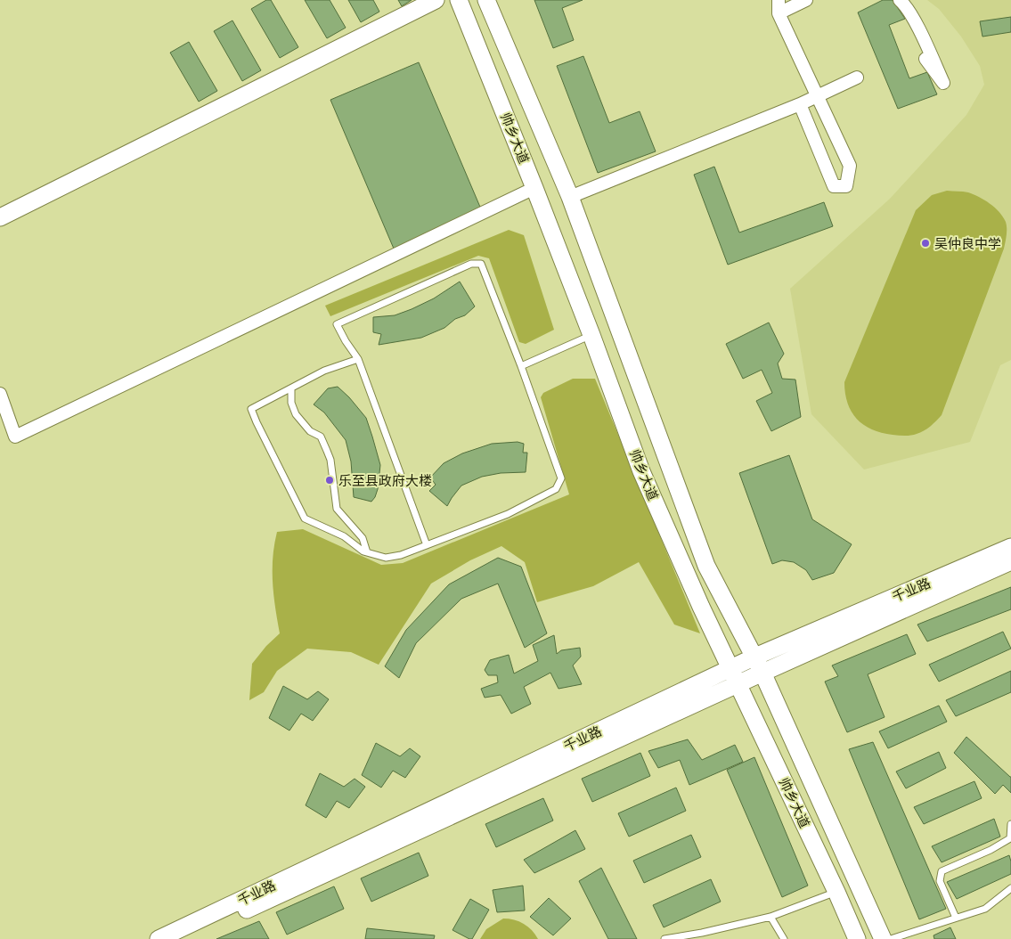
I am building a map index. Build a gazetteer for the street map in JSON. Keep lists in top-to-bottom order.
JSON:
{
  "streets": {
    "main road": ["帅乡大道", "千业路"]
  },
  "crossings": [
    ["帅乡大道", "千业路"]
  ],
  "places": ["吴仲良中学", "乐至县政府大楼"]
}
